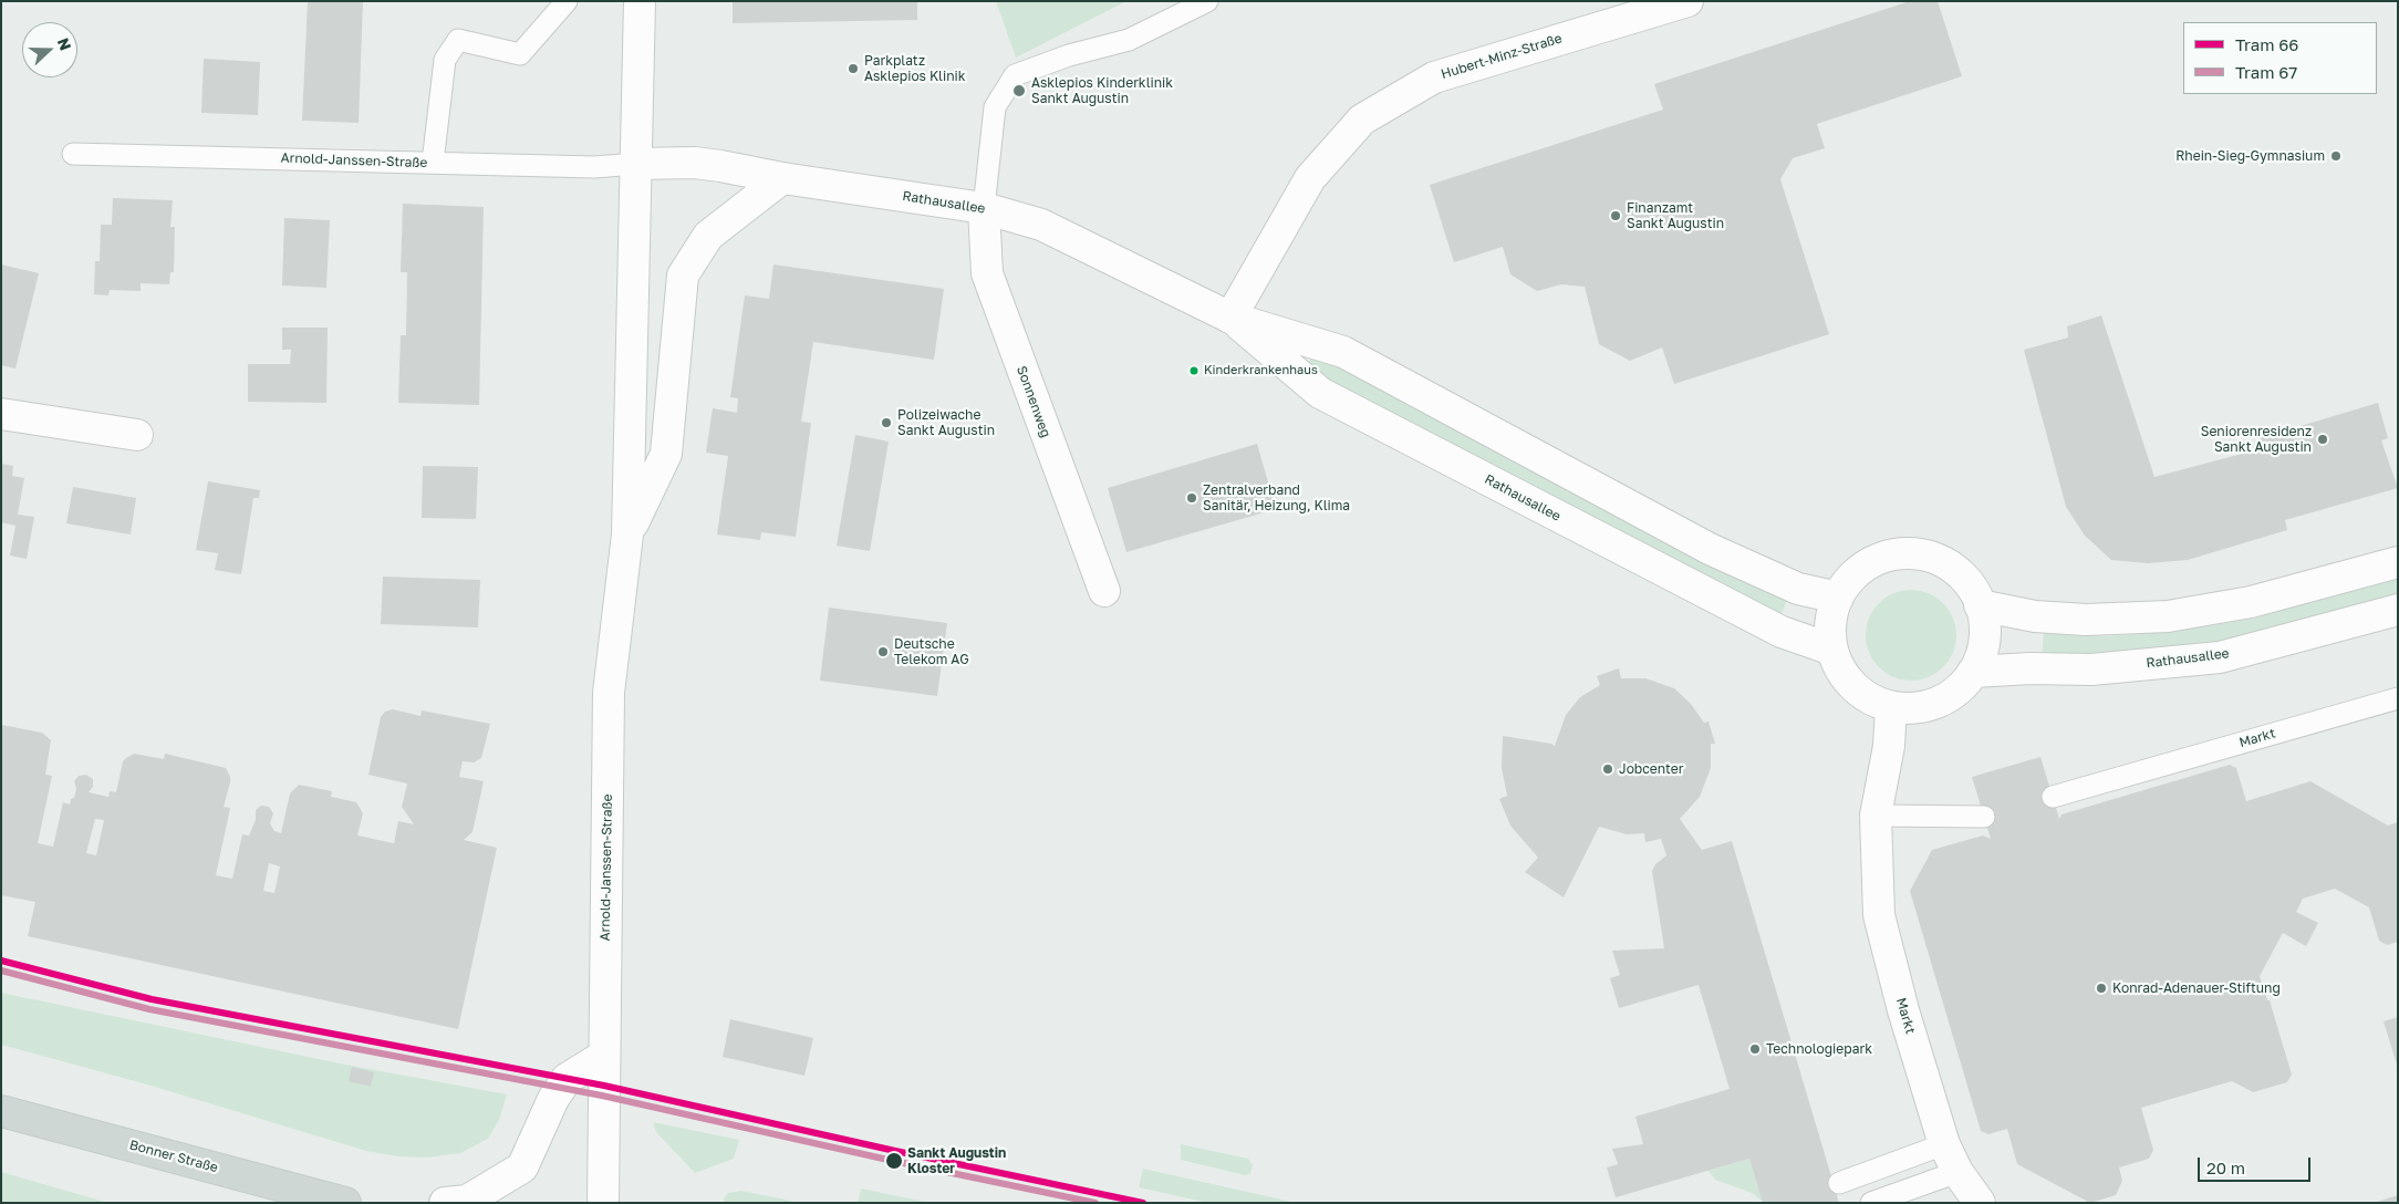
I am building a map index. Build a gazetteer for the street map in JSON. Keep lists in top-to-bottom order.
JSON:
{
  "streets": {
    "main road": ["Bonner Straße"],
    "street": [
      "Hubert-Minz-Straße",
      "Arnold-Janssen-Straße",
      "Rathausallee",
      "Sonnenweg",
      "Markt"
    ]
  },
  "crossings": [
    ["Hubert-Minz-Straße", "Rathausallee"],
    ["Arnold-Janssen-Straße", "Rathausallee"],
    ["Rathausallee", "Sonnenweg"],
    ["Rathausallee", "Markt"]
  ],
  "places": [
    "Parkplatz Asklepios Klinik",
    "Asklepios Kinderklinik Sankt Augustin",
    "Rhein-Sieg-Gymnasium",
    "Finanzamt Sankt Augustin",
    "Kinderkrankenhaus",
    "Polizeiwache Sankt Augustin",
    "Seniorenresidenz Sankt Augustin",
    "Zentralverband Sanitär, Heizung, Klima",
    "Deutsche Telekom AG",
    "Jobcenter",
    "Konrad-Adenauer-Stiftung",
    "Technologiepark",
    "Sankt Augustin Kloster"
  ],
  "lines": ["tram line 66", "tram line 67"],
  "legend": ["Tram 66", "Tram 67"],
  "scale_bar": "20 m",
  "north": "right"
}
